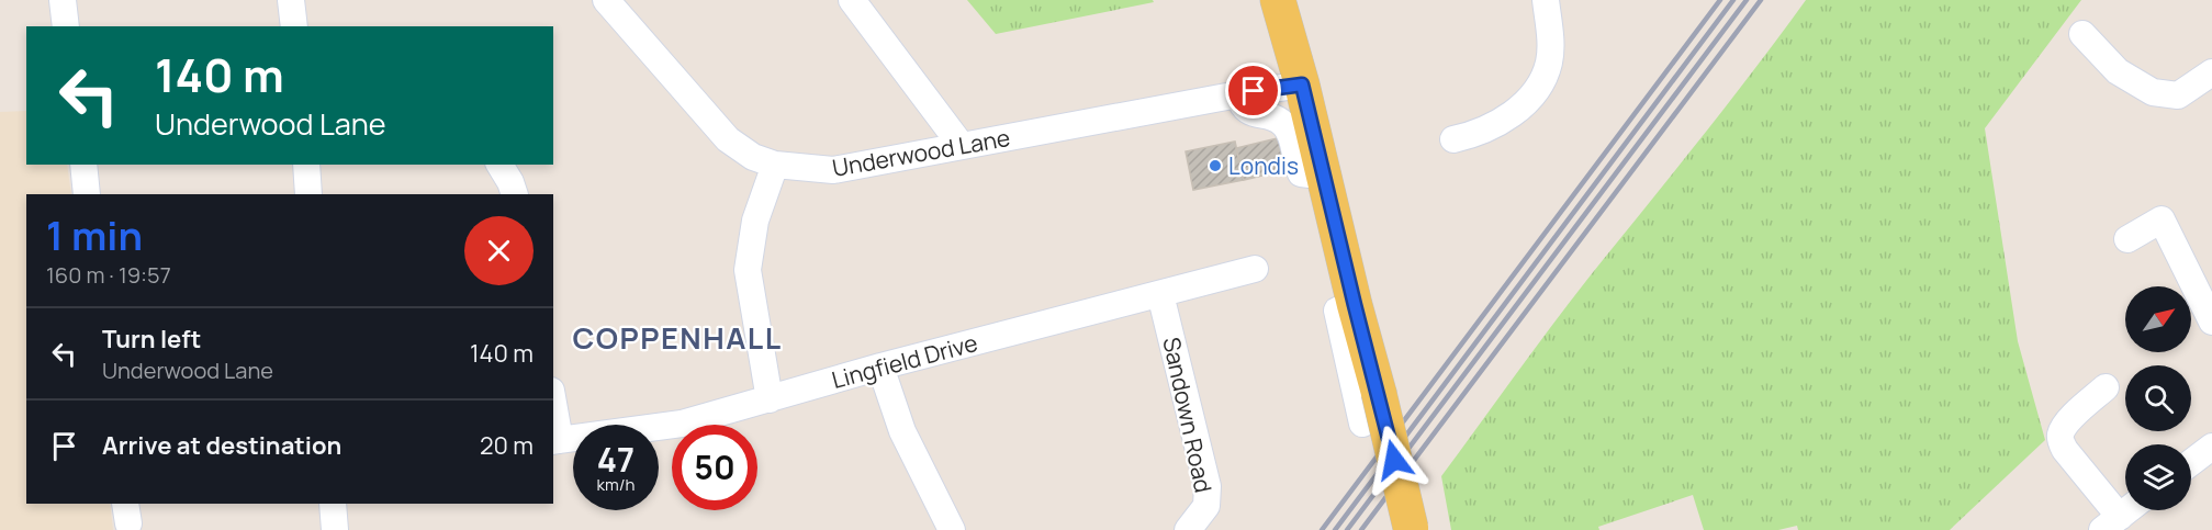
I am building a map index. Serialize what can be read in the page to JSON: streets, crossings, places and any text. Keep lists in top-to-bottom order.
{
  "streets": {
    "street": ["Underwood Lane", "Lingfield Drive", "Sandown Road"]
  },
  "crossings": [
    ["Lingfield Drive", "Sandown Road"]
  ],
  "districts": ["COPPENHALL"],
  "places": ["Londis"],
  "north": "top right",
  "page": {
    "turn": ["140 m", "Underwood Lane"],
    "heading": ["1 min", "160 m · 19:57"],
    "list": [
      {
        "name": "Turn left",
        "note": "Underwood Lane",
        "value": "140 m"
      },
      {
        "name": "Arrive at destination",
        "value": "20 m"
      }
    ],
    "speed": "47 km/h",
    "limit": "50"
  }
}
